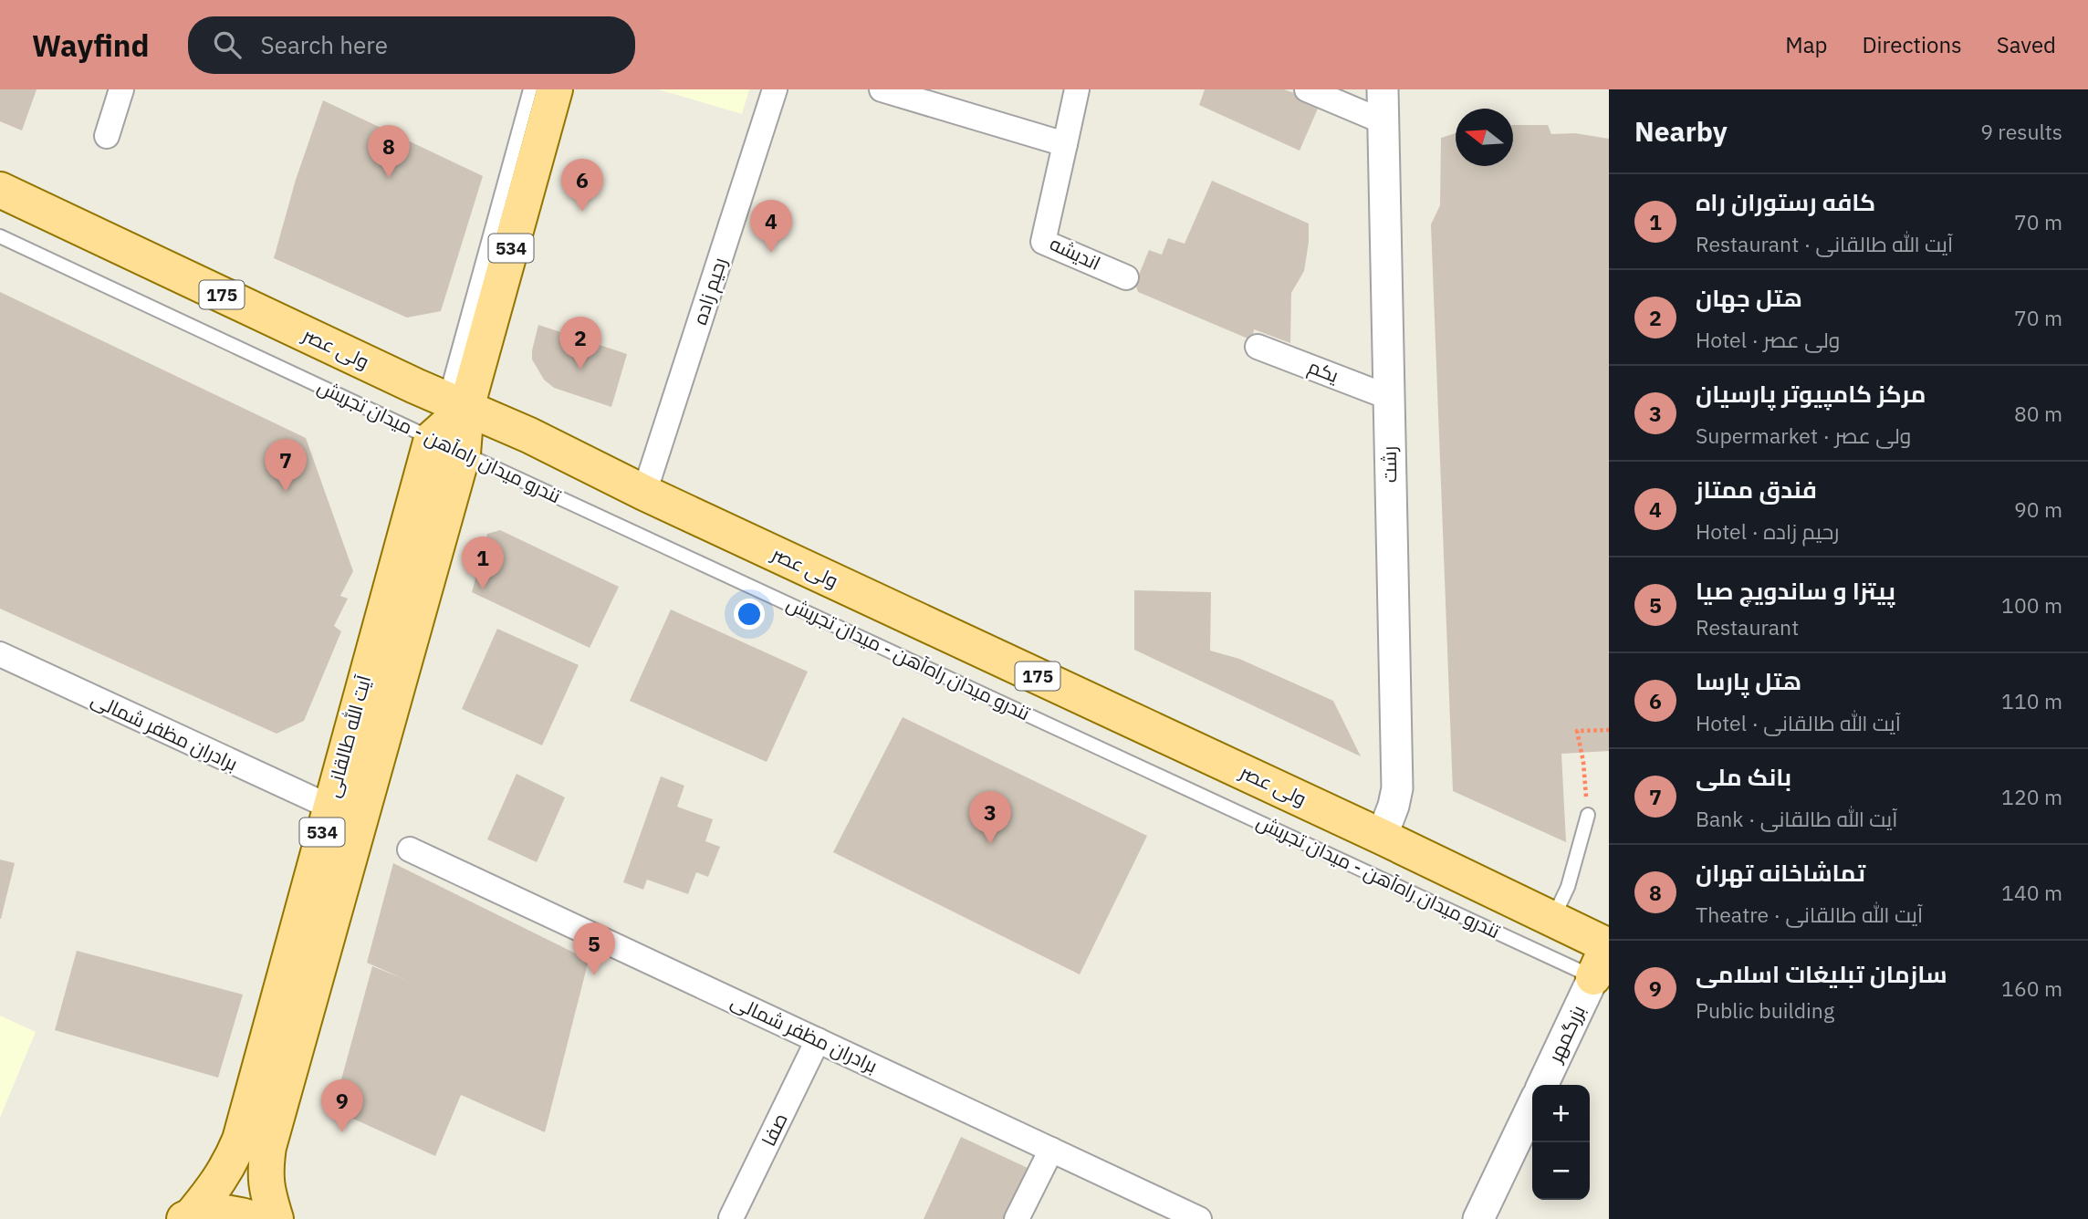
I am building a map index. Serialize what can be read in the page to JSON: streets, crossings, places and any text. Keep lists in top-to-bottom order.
{
  "streets": {
    "main road": [
      "534",
      "175",
      "ولی عصر",
      "آیت الله طالقانی"
    ],
    "street": [
      "اندیشه",
      "رحیم زاده",
      "یکم",
      "رشت",
      "برادران مظفر شمالی",
      "بزرگمهر",
      "صفا"
    ],
    "lane": ["تندرو میدان راه‌آهن - میدان تجریش"]
  },
  "crossings": [
    ["رحیم زاده", "ولی عصر"],
    ["ولی عصر", "تندرو میدان راه‌آهن - میدان تجریش"],
    ["ولی عصر", "رشت"],
    ["ولی عصر", "آیت الله طالقانی"],
    ["یکم", "رشت"],
    ["تندرو میدان راه‌آهن - میدان تجریش", "آیت الله طالقانی"],
    ["تندرو میدان راه‌آهن - میدان تجریش", "بزرگمهر"],
    ["برادران مظفر شمالی", "آیت الله طالقانی"],
    ["برادران مظفر شمالی", "صفا"]
  ],
  "north": "left",
  "page": {
    "header": "Wayfind",
    "search": "Search here",
    "nav": ["Map", "Directions", "Saved"],
    "heading": ["Nearby", "9 results"],
    "pins": [
      "8",
      "6",
      "4",
      "2",
      "7",
      "1",
      "3",
      "5",
      "9"
    ],
    "list": [
      {
        "mark": "1",
        "name": "کافه رستوران راه",
        "note": "Restaurant · آیت الله طالقانی",
        "value": "70 m"
      },
      {
        "mark": "2",
        "name": "هتل جهان",
        "note": "Hotel · ولی عصر",
        "value": "70 m"
      },
      {
        "mark": "3",
        "name": "مرکز کامپیوتر پارسیان",
        "note": "Supermarket · ولی عصر",
        "value": "80 m"
      },
      {
        "mark": "4",
        "name": "فندق ممتاز",
        "note": "Hotel · رحیم زاده",
        "value": "90 m"
      },
      {
        "mark": "5",
        "name": "پیتزا و ساندویچ صیا",
        "note": "Restaurant",
        "value": "100 m"
      },
      {
        "mark": "6",
        "name": "هتل پارسا",
        "note": "Hotel · آیت الله طالقانی",
        "value": "110 m"
      },
      {
        "mark": "7",
        "name": "بانک ملی",
        "note": "Bank · آیت الله طالقانی",
        "value": "120 m"
      },
      {
        "mark": "8",
        "name": "تماشاخانه تهران",
        "note": "Theatre · آیت الله طالقانی",
        "value": "140 m"
      },
      {
        "mark": "9",
        "name": "سازمان تبلیغات اسلامی",
        "note": "Public building",
        "value": "160 m"
      }
    ],
    "map_buttons": ["+", "−"]
  }
}
